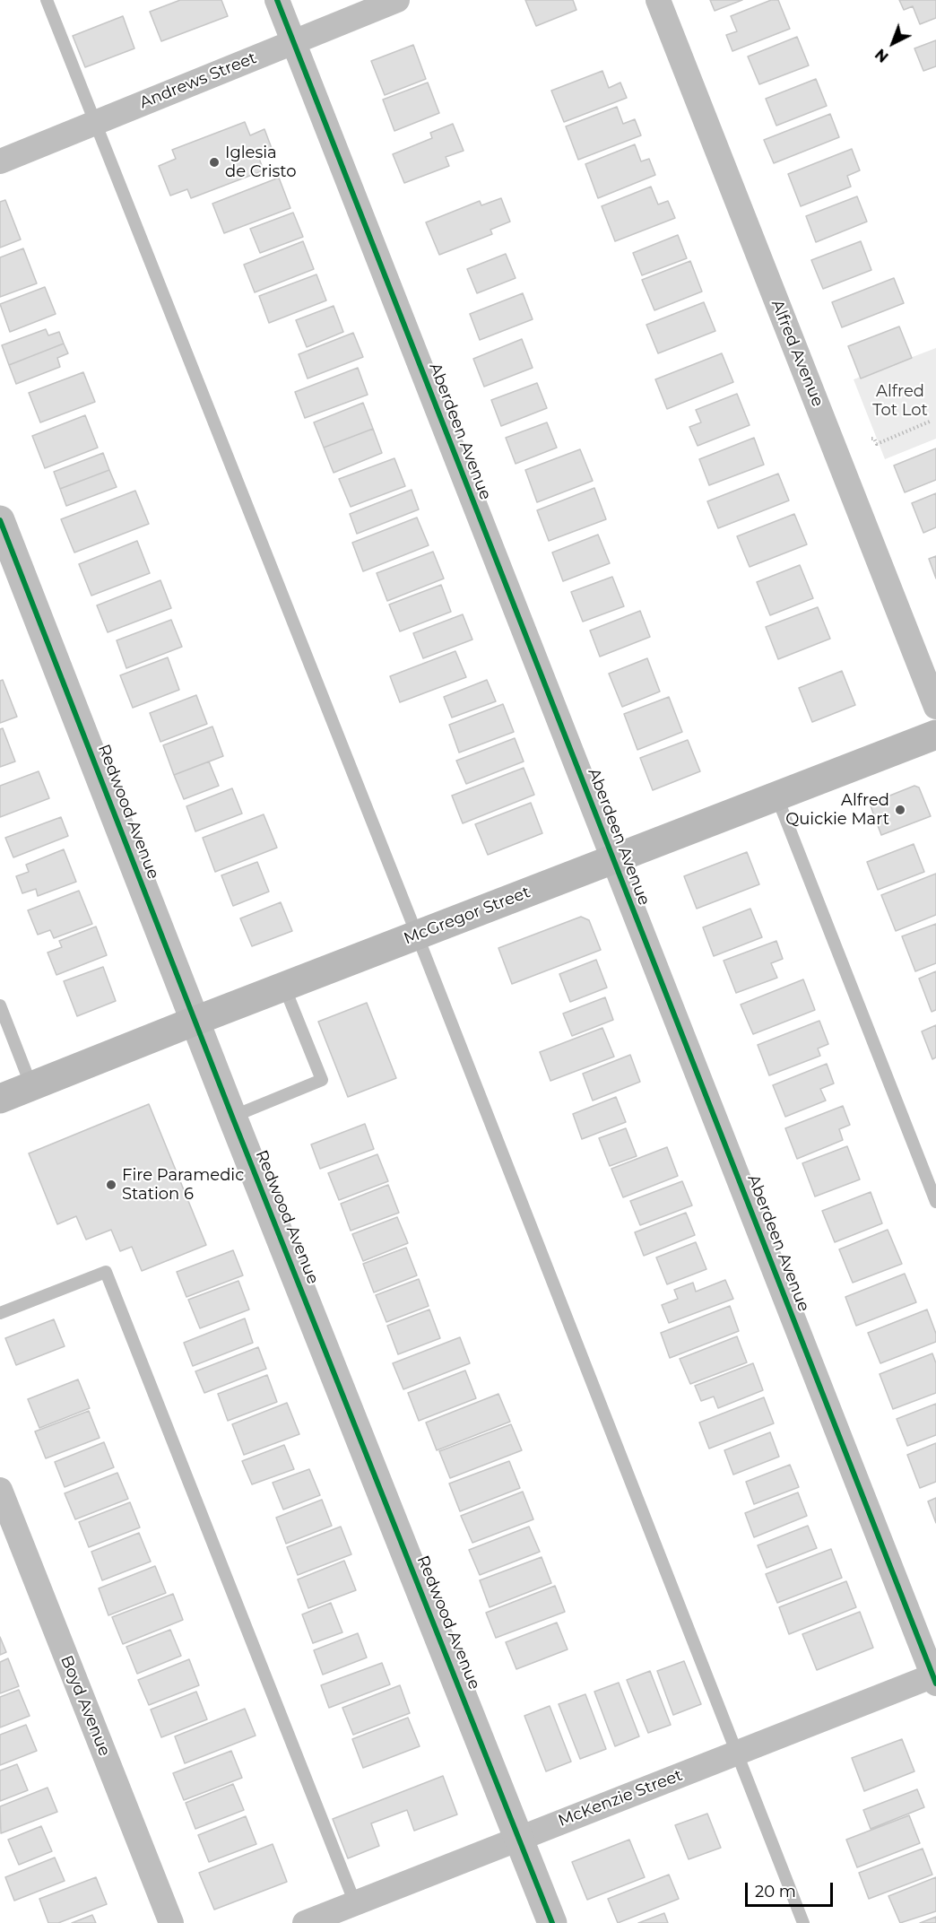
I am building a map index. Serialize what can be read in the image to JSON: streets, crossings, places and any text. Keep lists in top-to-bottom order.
{
  "streets": {
    "main road": ["McGregor Street"],
    "street": [
      "Andrews Street",
      "Alfred Avenue",
      "Aberdeen Avenue",
      "Redwood Avenue",
      "Boyd Avenue",
      "McKenzie Street"
    ]
  },
  "crossings": [
    ["Andrews Street", "Aberdeen Avenue"],
    ["Aberdeen Avenue", "McGregor Street"],
    ["Aberdeen Avenue", "McKenzie Street"],
    ["Redwood Avenue", "McGregor Street"],
    ["Redwood Avenue", "McKenzie Street"]
  ],
  "parks": ["Alfred Tot Lot"],
  "places": ["Iglesia de Cristo", "Alfred Quickie Mart", "Fire Paramedic Station 6"],
  "scale_bar": "20 m",
  "north": "bottom left"
}
